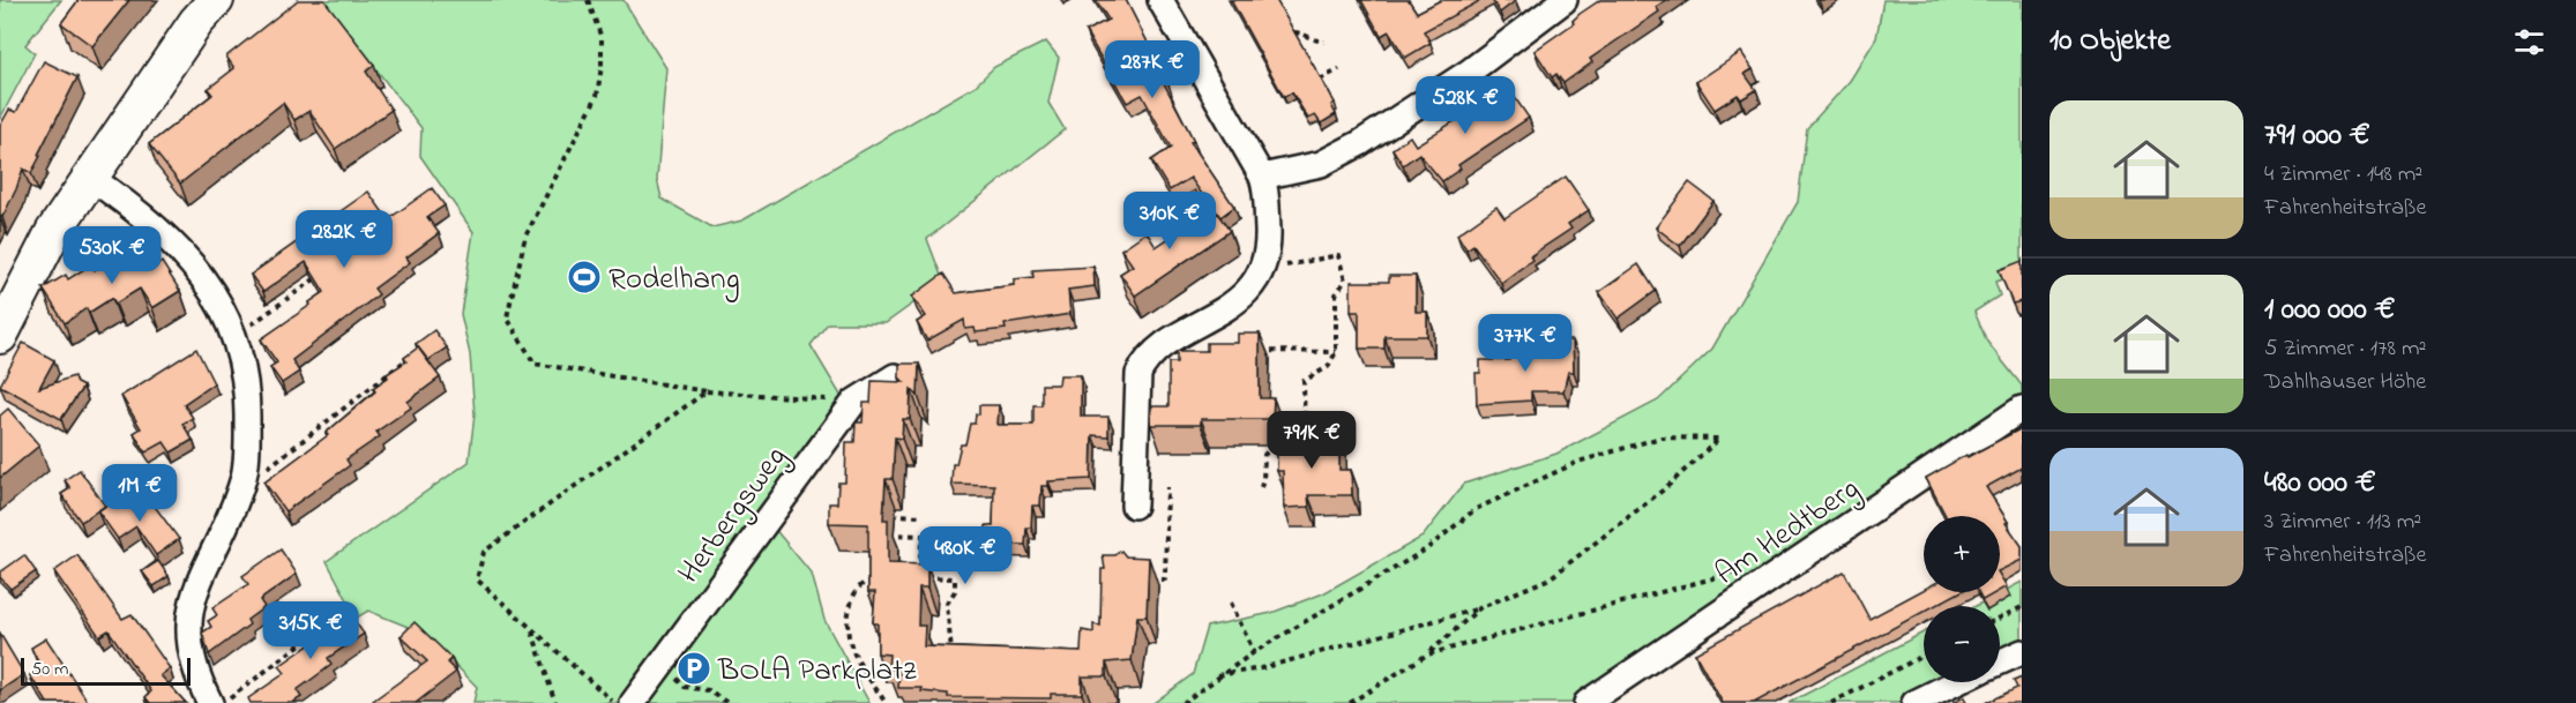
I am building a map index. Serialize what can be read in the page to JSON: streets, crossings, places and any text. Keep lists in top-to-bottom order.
{
  "streets": {
    "street": ["Herbergsweg", "Am Hedtberg"]
  },
  "places": {
    "sports": ["Rodelhang"],
    "parking": ["BOLA Parkplatz"]
  },
  "scale_bar": "50 m",
  "page": {
    "heading": "10 Objekte",
    "price": [
      "287K €",
      "528K €",
      "310K €",
      "282K €",
      "530K €",
      "377K €",
      "791K €",
      "1M €",
      "480K €",
      "315K €"
    ],
    "list": [
      {
        "name": "791 000 €",
        "note": "4 Zimmer · 148 m² · Fahrenheitstraße"
      },
      {
        "name": "1 000 000 €",
        "note": "5 Zimmer · 178 m² · Dahlhauser Höhe"
      },
      {
        "name": "480 000 €",
        "note": "3 Zimmer · 113 m² · Fahrenheitstraße"
      }
    ],
    "map_buttons": ["+", "−"],
    "scale": "50 m"
  }
}
